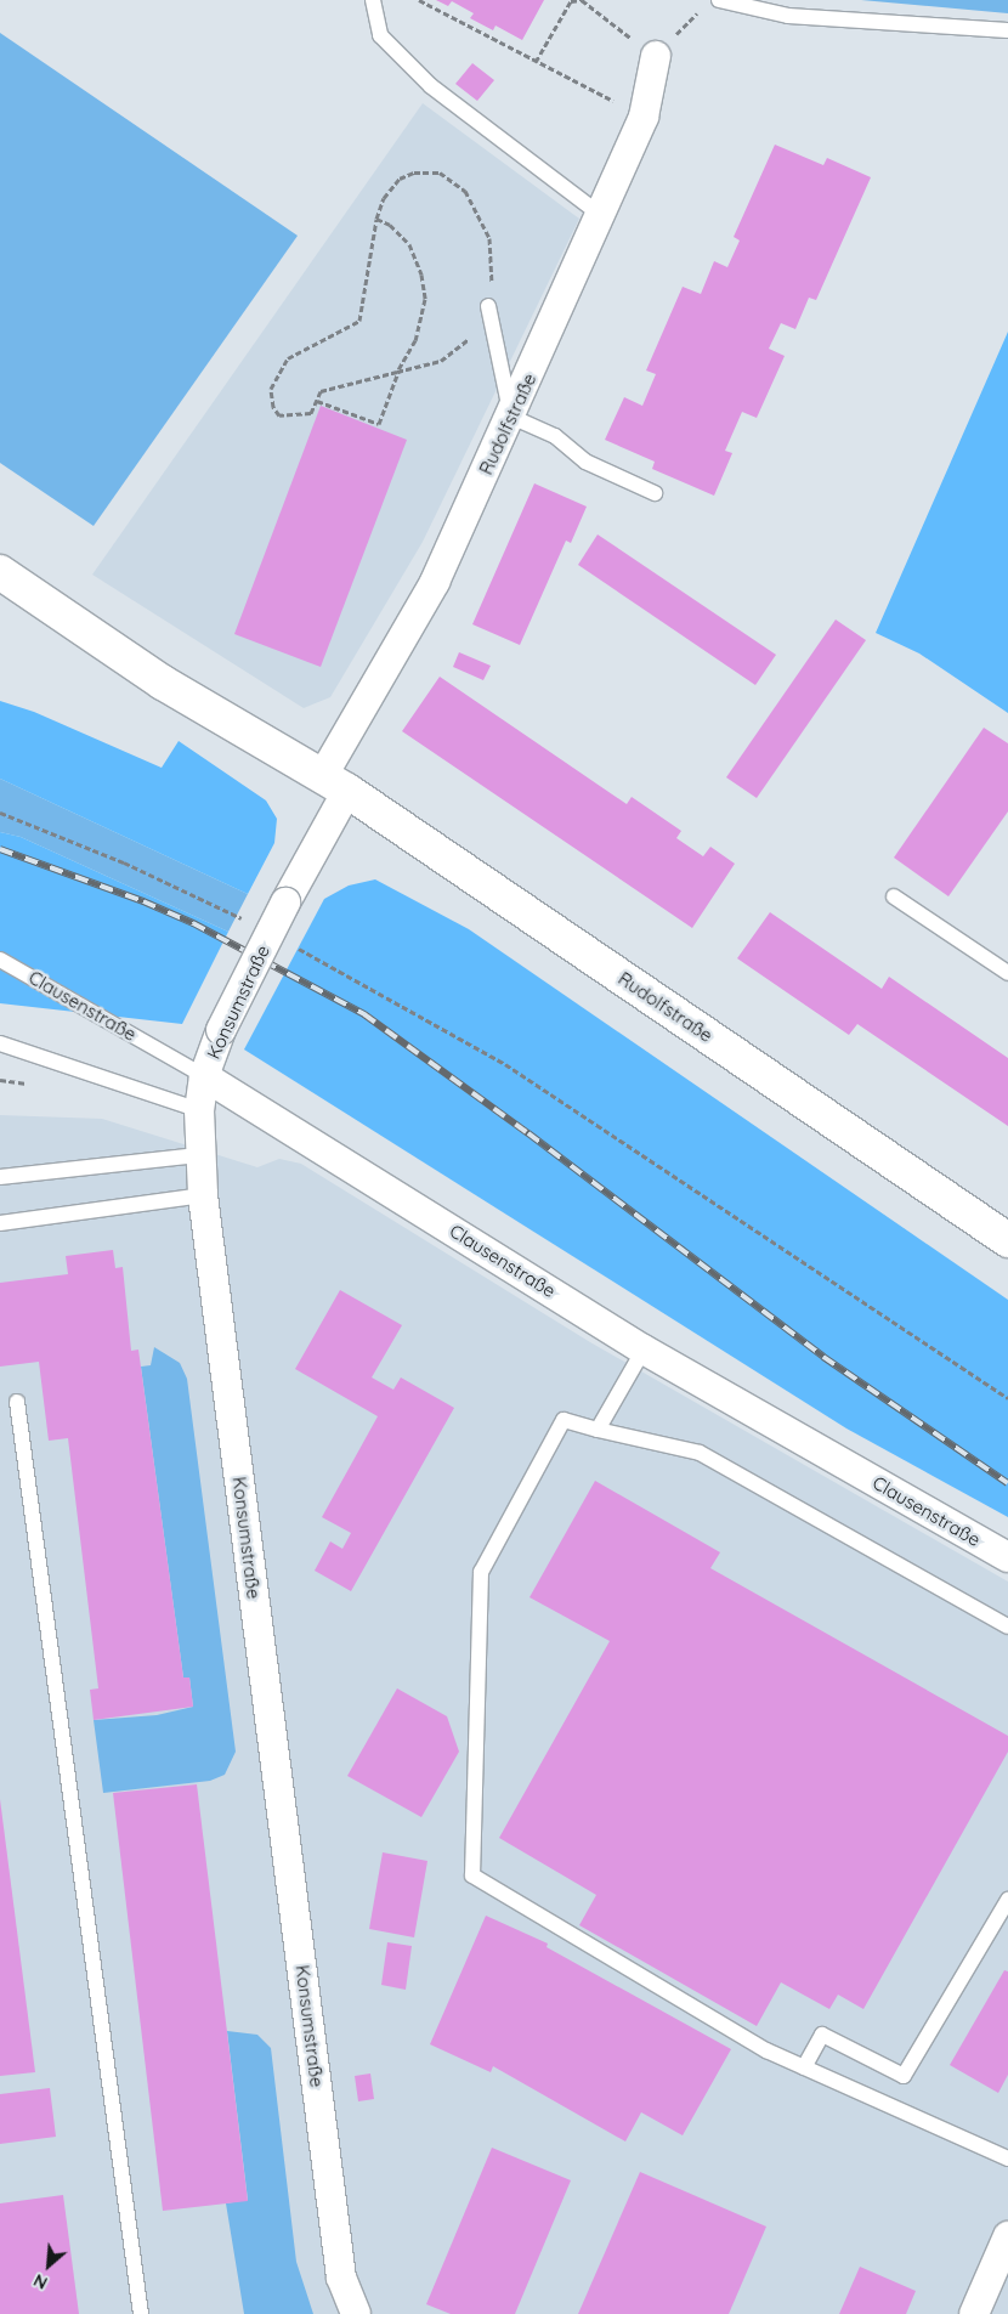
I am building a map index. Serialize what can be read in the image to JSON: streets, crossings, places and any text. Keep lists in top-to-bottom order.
{
  "streets": {
    "street": ["Rudolfstraße", "Konsumstraße", "Clausenstraße"]
  },
  "crossings": [
    ["Rudolfstraße", "Konsumstraße"],
    ["Konsumstraße", "Clausenstraße"]
  ],
  "north": "bottom left"
}
